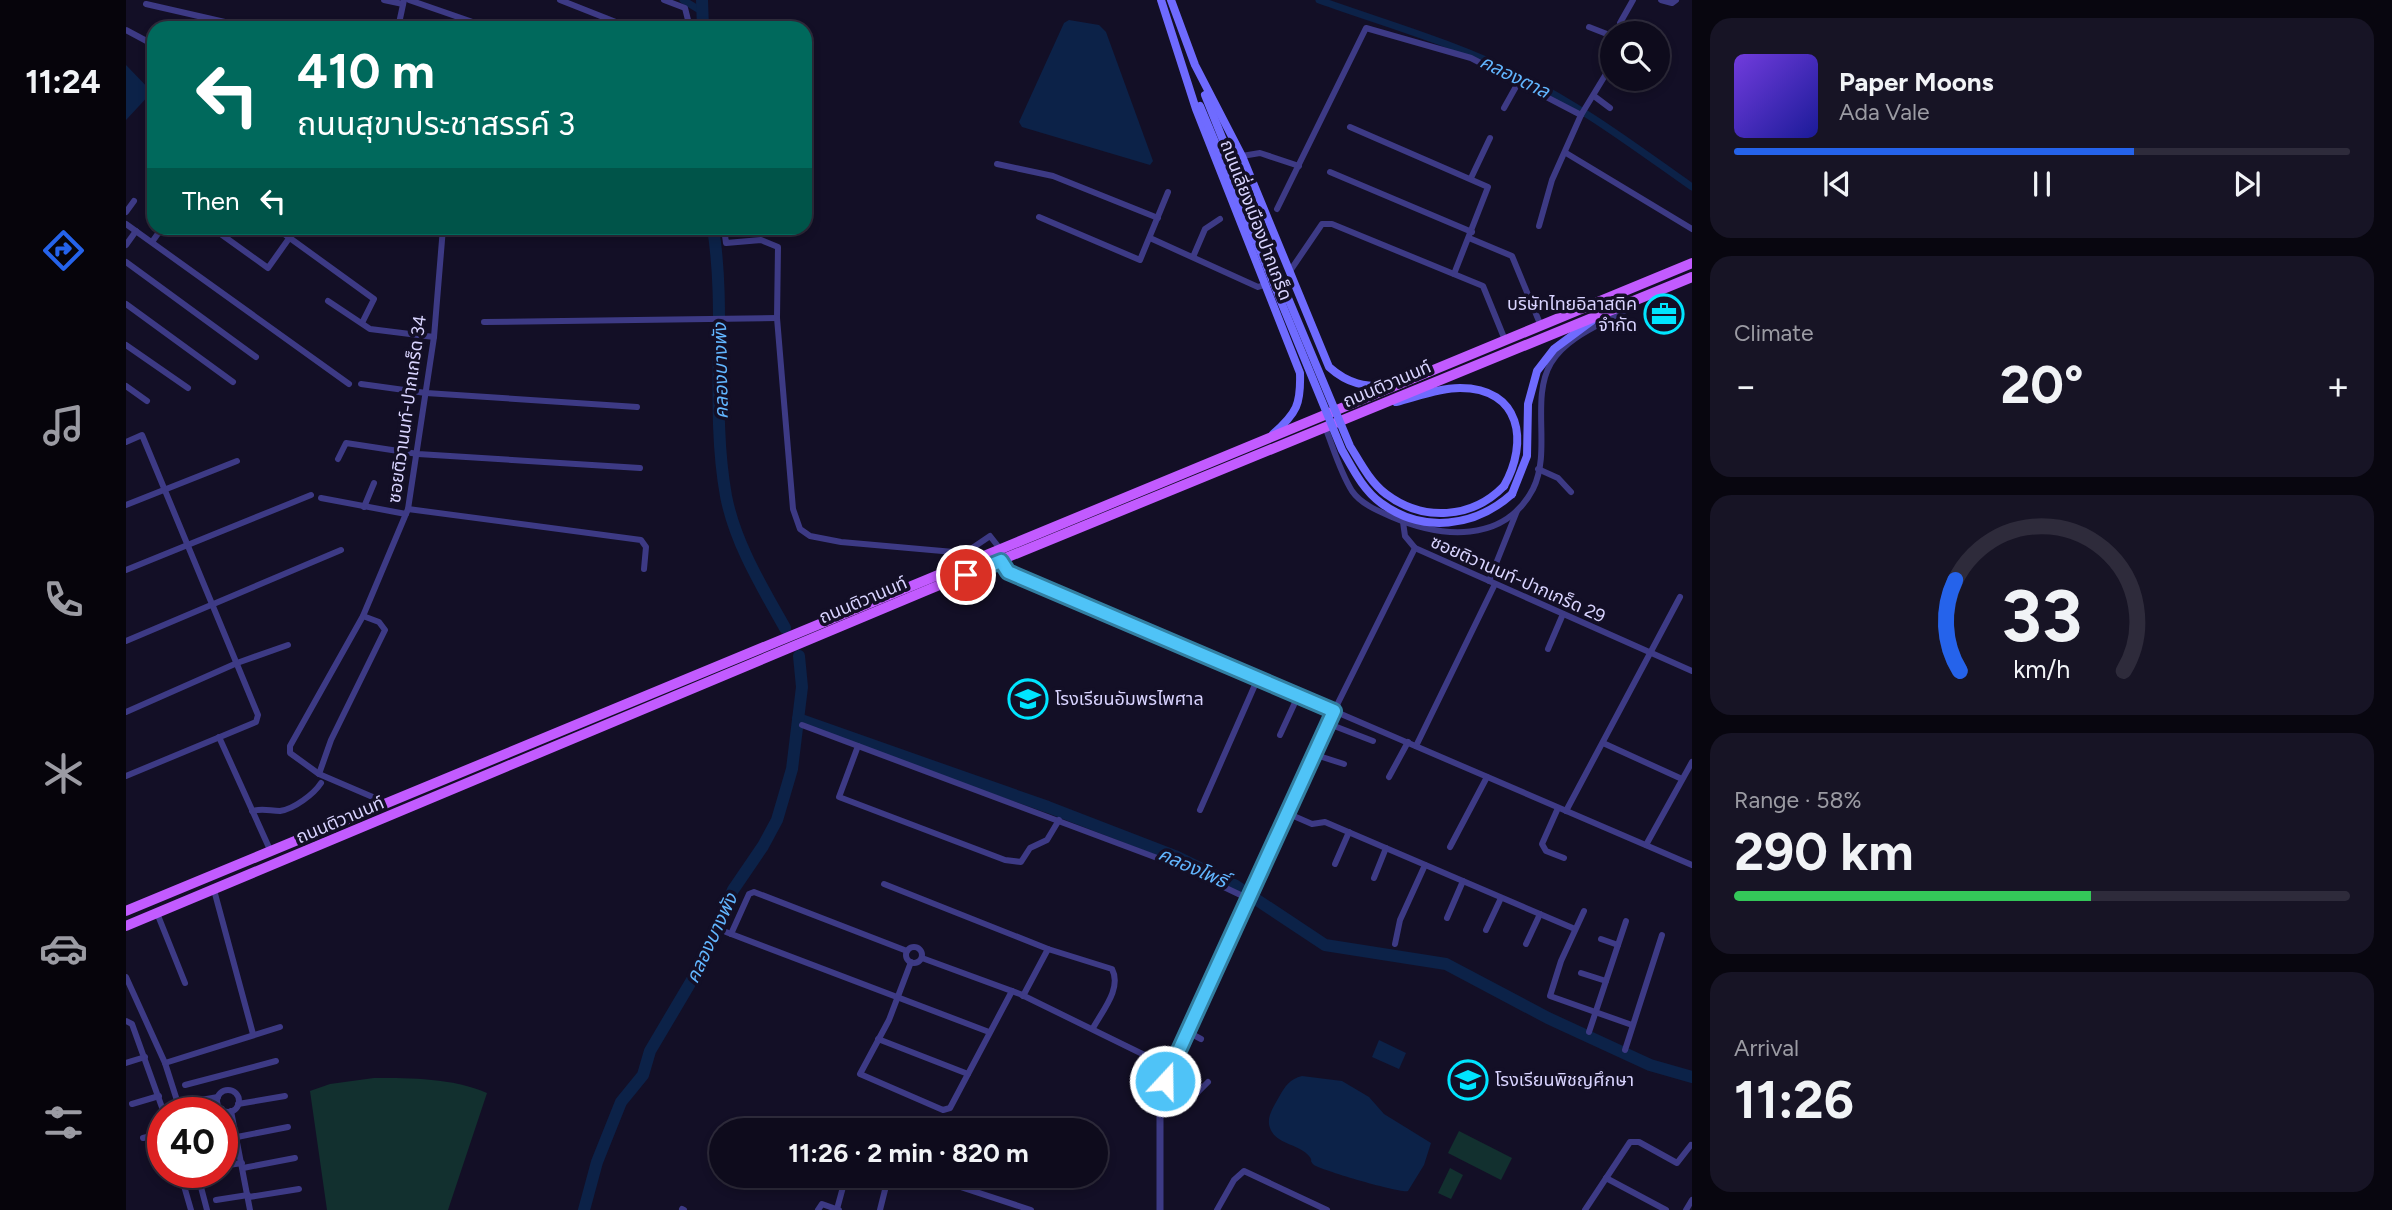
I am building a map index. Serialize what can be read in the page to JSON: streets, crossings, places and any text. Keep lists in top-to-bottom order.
{
  "streets": {
    "main road": ["ถนนเลี่ยงเมืองปากเกร็ด", "ถนนติวานนท์"],
    "street": ["ซอยติวานนท์-ปากเกร็ด 34", "ซอยติวานนท์-ปากเกร็ด 29"]
  },
  "crossings": [
    ["ถนนเลี่ยงเมืองปากเกร็ด", "ถนนติวานนท์"],
    ["ถนนติวานนท์", "ซอยติวานนท์-ปากเกร็ด 34"],
    ["ถนนติวานนท์", "ซอยติวานนท์-ปากเกร็ด 29"]
  ],
  "water": ["คลองตาล", "คลองบางพัง", "คลองโพธิ์"],
  "places": {
    "office": ["บริษัทไทยอิลาสติค จำกัด"],
    "school or university": ["โรงเรียนอัมพรไพศาล", "โรงเรียนพิชญศึกษา"]
  },
  "page": {
    "tabs": "11:24",
    "turn": ["410 m", "ถนนสุขาประชาสรรค์ 3"],
    "song": ["Paper Moons", "Ada Vale"],
    "then": "Then",
    "tile": [
      "Climate",
      ["Range · 58%", "290 km"],
      ["Arrival", "11:26"]
    ],
    "heat": ["−", "20°", "+"],
    "limit": "40",
    "trip": "11:26 · 2 min · 820 m",
    "gauge": ["33", "km/h"]
  }
}
